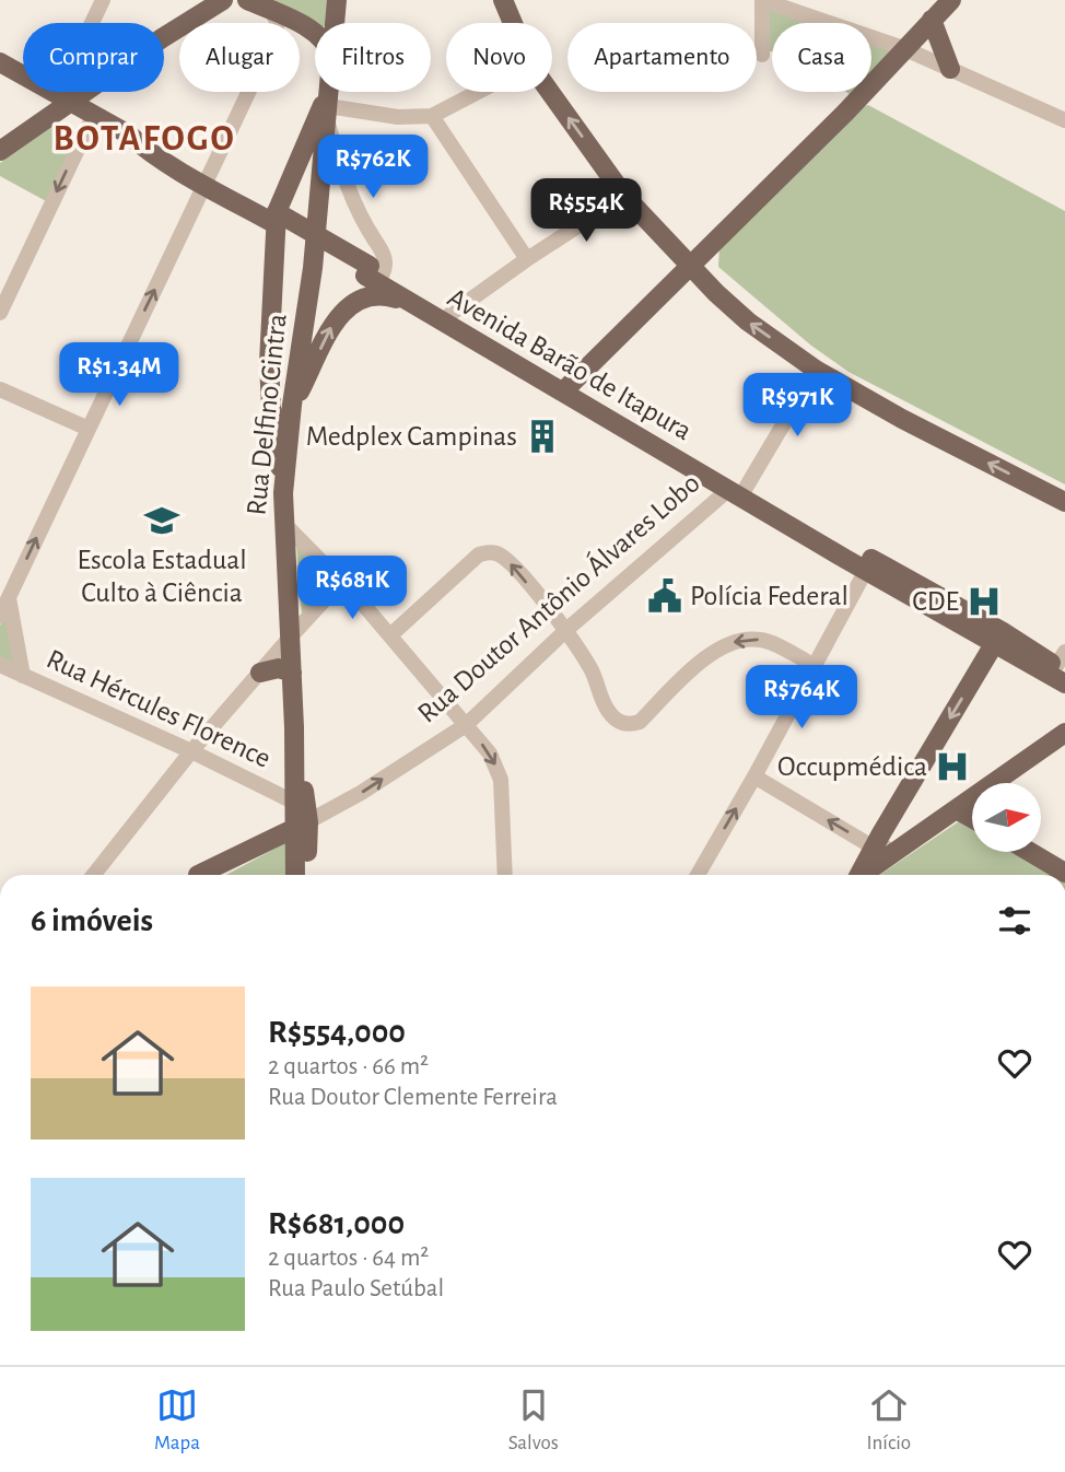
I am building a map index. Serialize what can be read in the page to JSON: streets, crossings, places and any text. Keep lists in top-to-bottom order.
{
  "streets": {
    "main road": ["Avenida Barão de Itapura", "Rua Delfino Cintra", "Rua Doutor Antônio Álvares Lobo"],
    "street": ["Rua Hércules Florence"]
  },
  "crossings": [
    ["Avenida Barão de Itapura", "Rua Doutor Antônio Álvares Lobo"],
    ["Rua Delfino Cintra", "Rua Doutor Antônio Álvares Lobo"],
    ["Rua Delfino Cintra", "Rua Hércules Florence"]
  ],
  "districts": ["BOTAFOGO"],
  "places": {
    "building": ["Medplex Campinas"],
    "school or university": ["Escola Estadual Culto à Ciência"],
    "public building": ["Polícia Federal"],
    "hospital": ["CDE", "Occupmédica"]
  },
  "north": "right",
  "page": {
    "chip": [
      "Comprar",
      "Alugar",
      "Filtros",
      "Novo",
      "Apartamento",
      "Casa"
    ],
    "price": [
      "R$762K",
      "R$554K",
      "R$1.34M",
      "R$971K",
      "R$681K",
      "R$764K"
    ],
    "heading": "6 imóveis",
    "list": [
      {
        "name": "R$554,000",
        "note": "2 quartos · 66 m² · Rua Doutor Clemente Ferreira"
      },
      {
        "name": "R$681,000",
        "note": "2 quartos · 64 m² · Rua Paulo Setúbal"
      }
    ],
    "tabs": ["Mapa", "Salvos", "Início"]
  }
}
